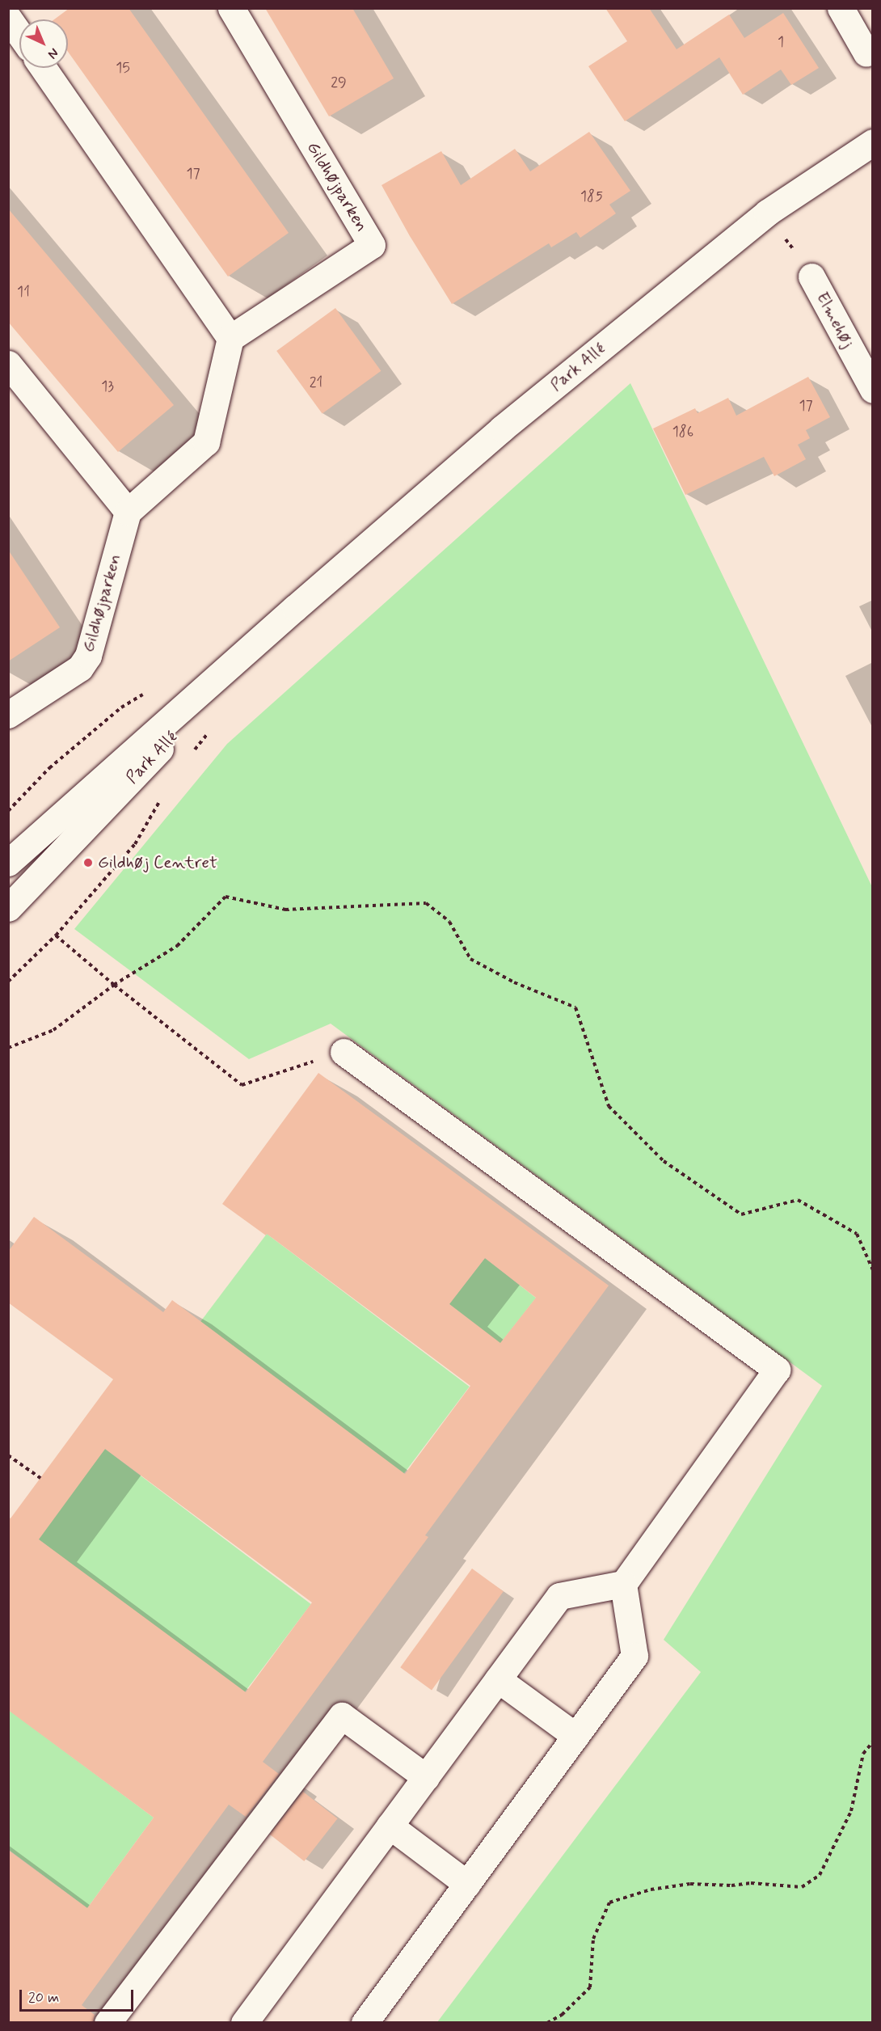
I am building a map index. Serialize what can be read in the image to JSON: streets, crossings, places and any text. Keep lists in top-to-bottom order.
{
  "streets": {
    "street": ["Gildhøjparken", "Elmehøj", "Park Allé"]
  },
  "places": ["Gildhøj Centret"],
  "house_numbers": [
    "1",
    "15",
    "29",
    "17",
    "185",
    "11",
    "21",
    "13",
    "17",
    "186"
  ],
  "scale_bar": "20 m",
  "north": "bottom right"
}
